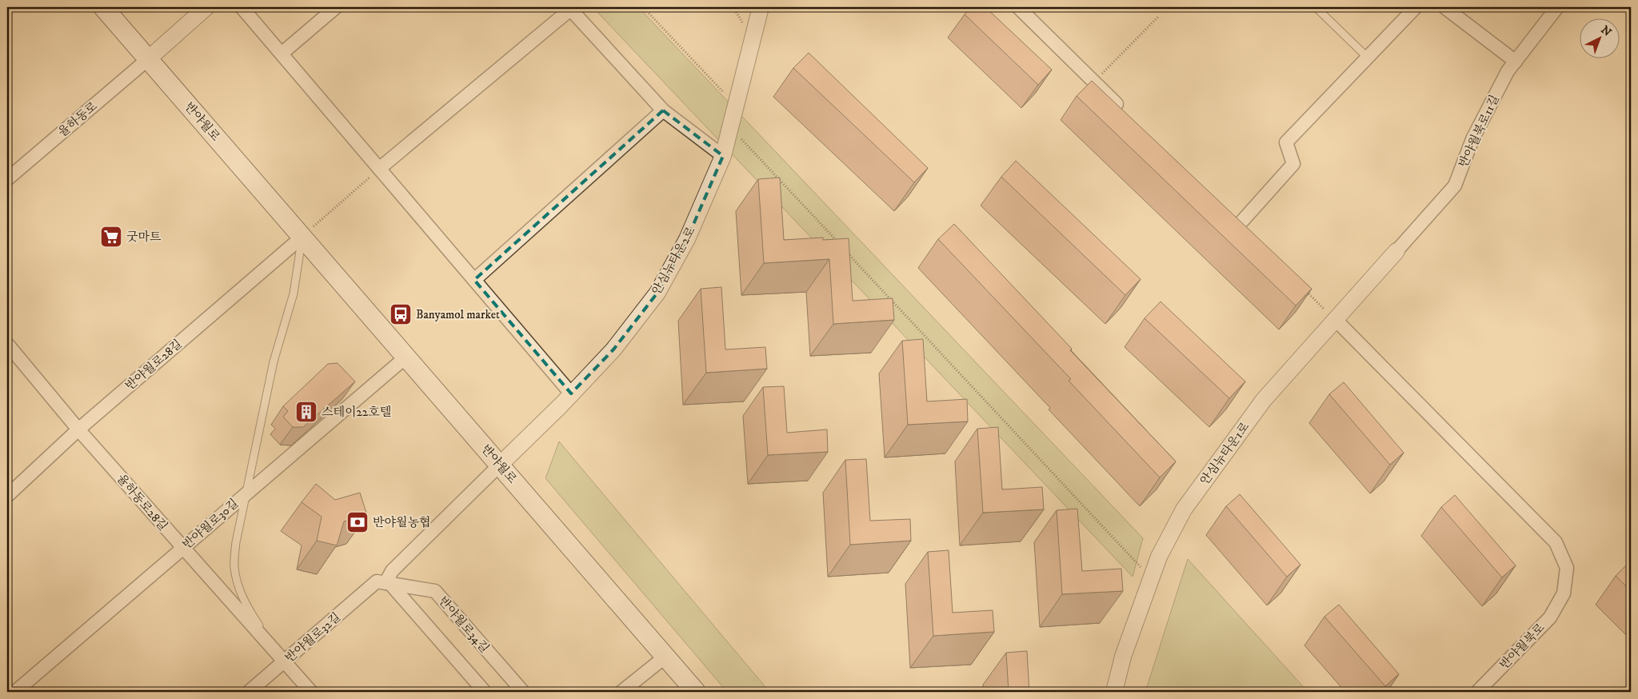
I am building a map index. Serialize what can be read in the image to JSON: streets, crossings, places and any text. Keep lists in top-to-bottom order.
{
  "streets": {
    "main road": ["반야월로"],
    "street": [
      "율하동로",
      "반야월북로11길",
      "안심뉴타운2로",
      "반야월로28길",
      "안심뉴타운1로",
      "율하동로28길",
      "반야월로30길",
      "반야월로34길",
      "반야월로32길",
      "반야월북로"
    ]
  },
  "crossings": [
    ["율하동로", "반야월로"],
    ["반야월로", "안심뉴타운2로"],
    ["반야월로", "반야월로28길"],
    ["반야월로", "반야월로30길"],
    ["반야월로", "반야월로32길"],
    ["반야월북로11길", "안심뉴타운1로"],
    ["안심뉴타운2로", "반야월로32길"],
    ["반야월로28길", "율하동로28길"],
    ["안심뉴타운1로", "반야월북로"],
    ["율하동로28길", "반야월로30길"],
    ["율하동로28길", "반야월로32길"],
    ["반야월로34길", "반야월로32길"]
  ],
  "places": {
    "supermarket": ["굿마트"],
    "bus stop": ["Banyamol market"],
    "building": ["스테이22호텔"],
    "bank": ["반야월농협"]
  },
  "north": "top right"
}
